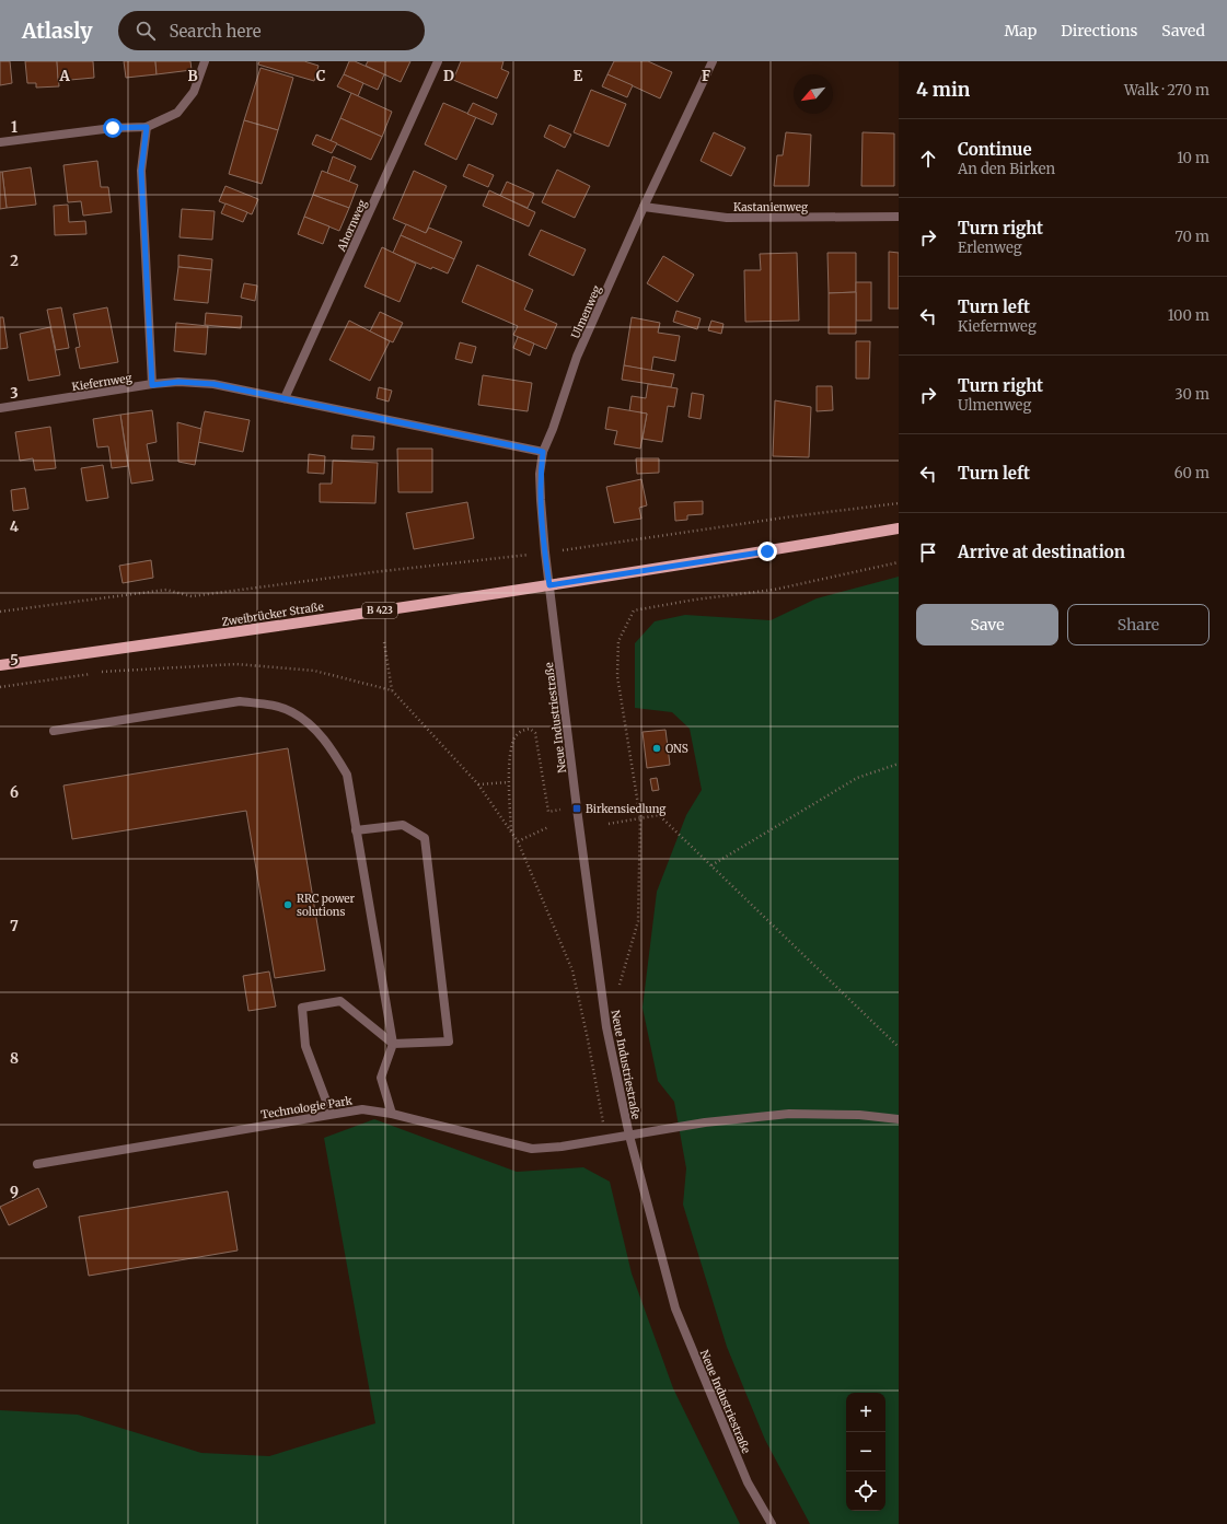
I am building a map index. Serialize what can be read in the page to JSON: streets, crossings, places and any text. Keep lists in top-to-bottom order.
{
  "streets": {
    "main road": ["B 423", "Zweibrücker Straße"],
    "street": [
      "Kastanienweg",
      "Ahornweg",
      "Ulmenweg",
      "Kiefernweg",
      "Neue Industriestraße",
      "Technologie Park"
    ]
  },
  "crossings": [
    ["Kastanienweg", "Ulmenweg"],
    ["Ahornweg", "Kiefernweg"],
    ["Ulmenweg", "Kiefernweg"],
    ["Ulmenweg", "B 423"],
    ["Ulmenweg", "Zweibrücker Straße"],
    ["Ulmenweg", "Neue Industriestraße"],
    ["B 423", "Zweibrücker Straße"],
    ["B 423", "Neue Industriestraße"],
    ["Zweibrücker Straße", "Neue Industriestraße"],
    ["Neue Industriestraße", "Technologie Park"]
  ],
  "places": {
    "other": ["ONS", "RRC power solutions"],
    "transit": ["Birkensiedlung"]
  },
  "north": "bottom left",
  "page": {
    "header": "Atlasly",
    "search": "Search here",
    "nav": ["Map", "Directions", "Saved"],
    "heading": ["4 min", "Walk · 270 m"],
    "list": [
      ["Continue", "An den Birken", "10 m"],
      ["Turn right", "Erlenweg", "70 m"],
      ["Turn left", "Kiefernweg", "100 m"],
      ["Turn right", "Ulmenweg", "30 m"],
      ["Turn left", "60 m"],
      "Arrive at destination"
    ],
    "buttons": ["Save", "Share"],
    "map_buttons": ["+", "−"]
  },
  "grid": {
    "columns": [
      "A",
      "B",
      "C",
      "D",
      "E",
      "F"
    ],
    "rows": [
      "1",
      "2",
      "3",
      "4",
      "5",
      "6",
      "7",
      "8",
      "9"
    ]
  }
}
